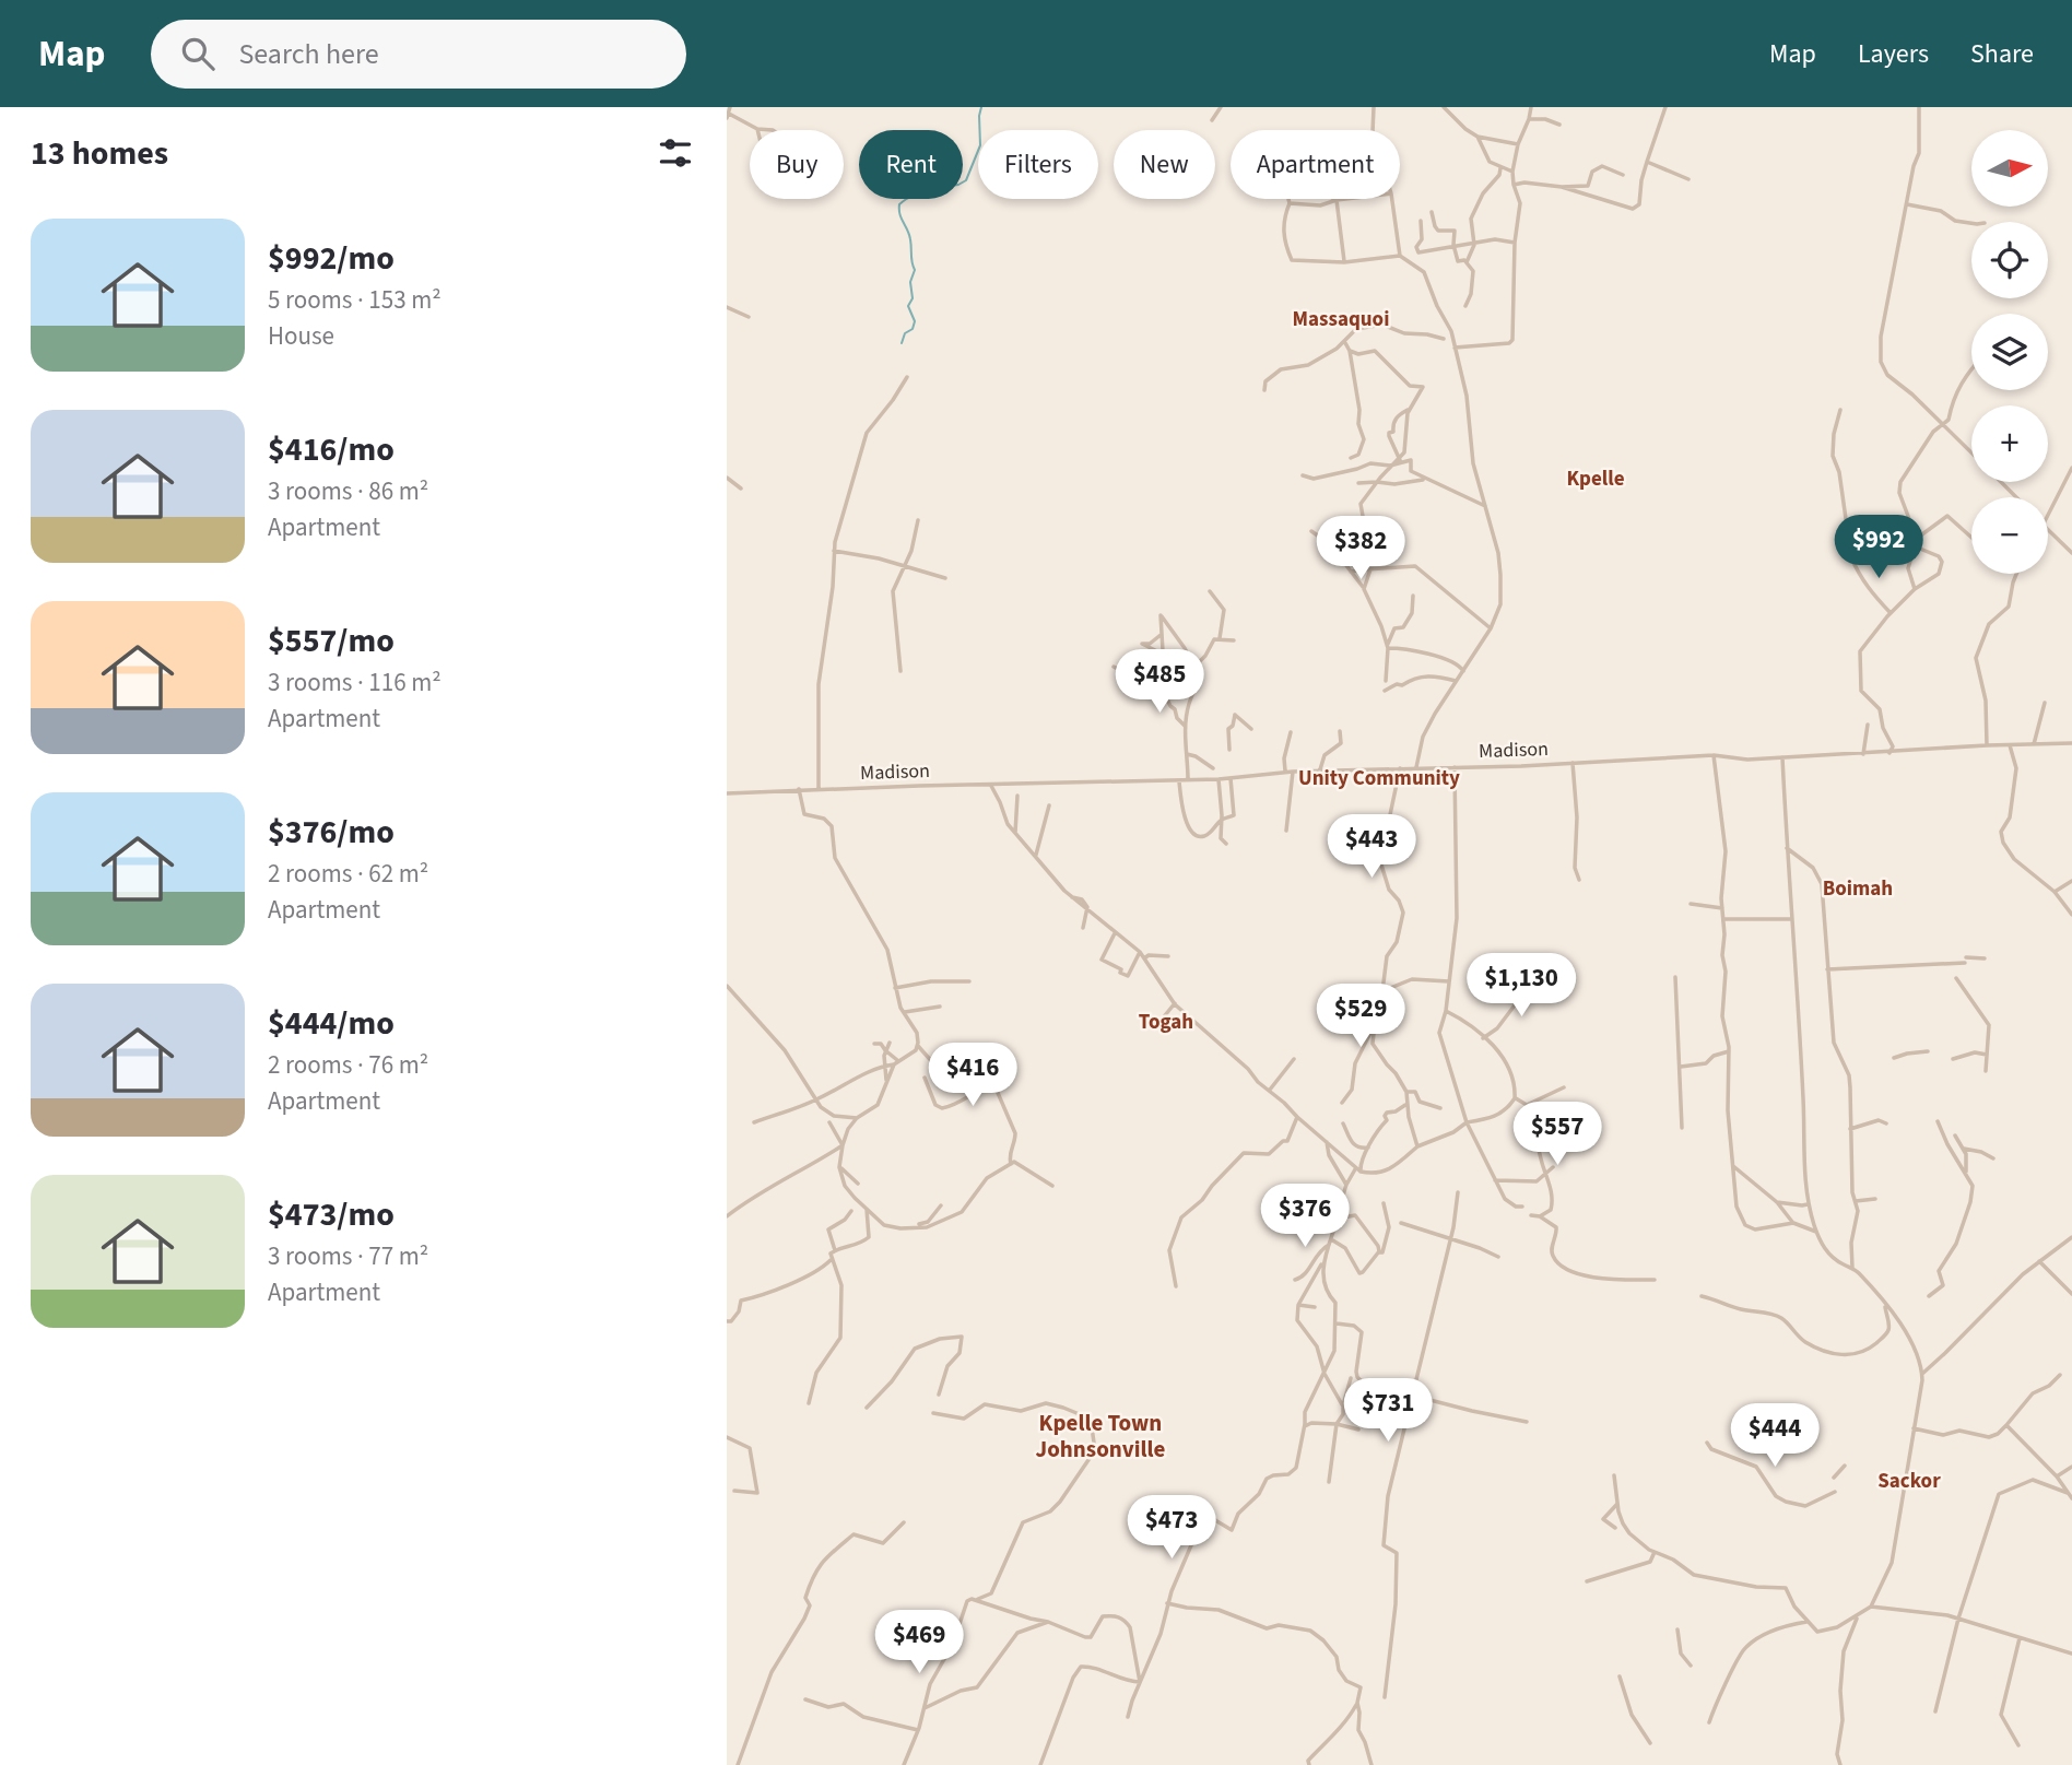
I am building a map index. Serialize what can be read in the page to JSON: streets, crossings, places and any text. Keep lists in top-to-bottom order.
{
  "streets": {
    "street": ["Madison"]
  },
  "districts": [
    "Massaquoi",
    "Kpelle",
    "Unity Community",
    "Boimah",
    "Togah",
    "Kpelle Town Johnsonville",
    "Sackor"
  ],
  "north": "right",
  "page": {
    "header": "Map",
    "search": "Search here",
    "nav": ["Map", "Layers", "Share"],
    "heading": "13 homes",
    "map_buttons": ["+", "−"],
    "chip": [
      "Buy",
      "Rent",
      "Filters",
      "New",
      "Apartment"
    ],
    "list": [
      {
        "name": "$992/mo",
        "note": "5 rooms · 153 m² · House"
      },
      {
        "name": "$416/mo",
        "note": "3 rooms · 86 m² · Apartment"
      },
      {
        "name": "$557/mo",
        "note": "3 rooms · 116 m² · Apartment"
      },
      {
        "name": "$376/mo",
        "note": "2 rooms · 62 m² · Apartment"
      },
      {
        "name": "$444/mo",
        "note": "2 rooms · 76 m² · Apartment"
      },
      {
        "name": "$473/mo",
        "note": "3 rooms · 77 m² · Apartment"
      }
    ],
    "price": [
      "$992",
      "$382",
      "$485",
      "$443",
      "$1,130",
      "$529",
      "$416",
      "$557",
      "$376",
      "$731",
      "$444",
      "$473",
      "$469"
    ]
  }
}
